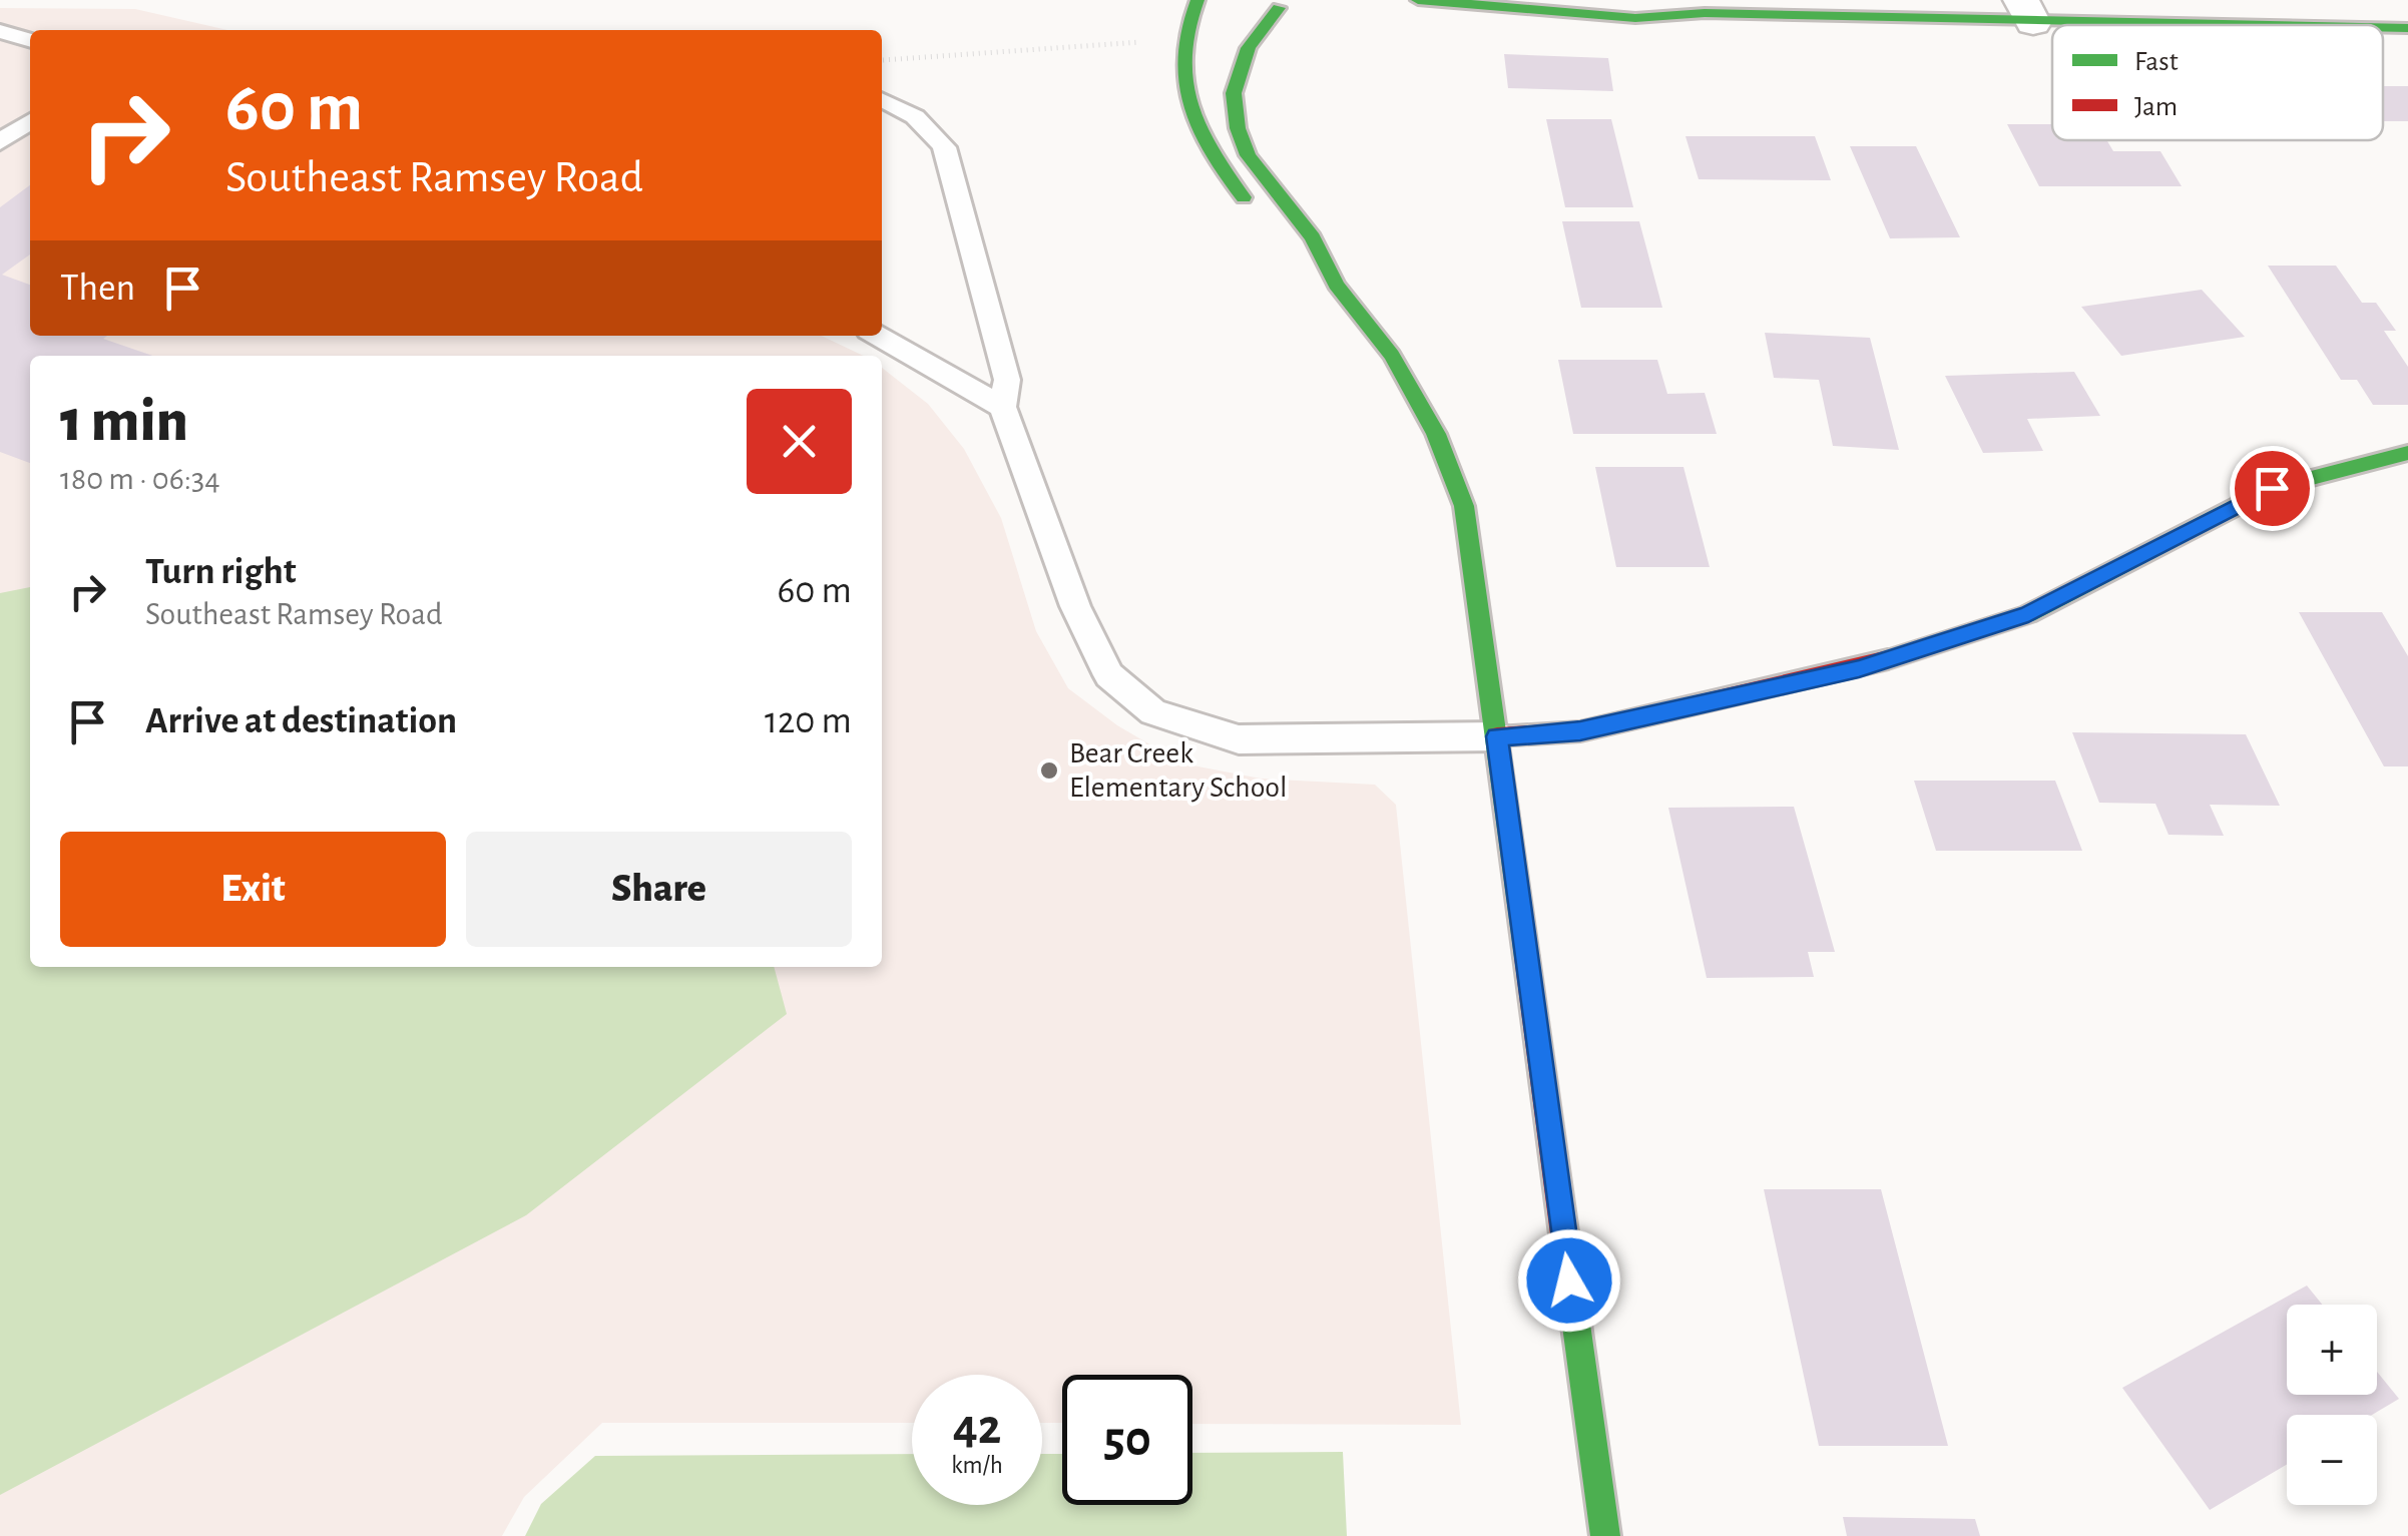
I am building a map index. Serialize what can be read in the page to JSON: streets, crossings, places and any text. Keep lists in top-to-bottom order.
{
  "places": ["Bear Creek Elementary School"],
  "legend": ["Fast", "Jam"],
  "page": {
    "turn": ["60 m", "Southeast Ramsey Road"],
    "then": "Then",
    "heading": ["1 min", "180 m · 06:34"],
    "list": [
      {
        "name": "Turn right",
        "note": "Southeast Ramsey Road",
        "value": "60 m"
      },
      {
        "name": "Arrive at destination",
        "value": "120 m"
      }
    ],
    "buttons": ["Exit", "Share"],
    "map_buttons": ["+", "−"],
    "speed": "42 km/h",
    "limit": "50"
  }
}
